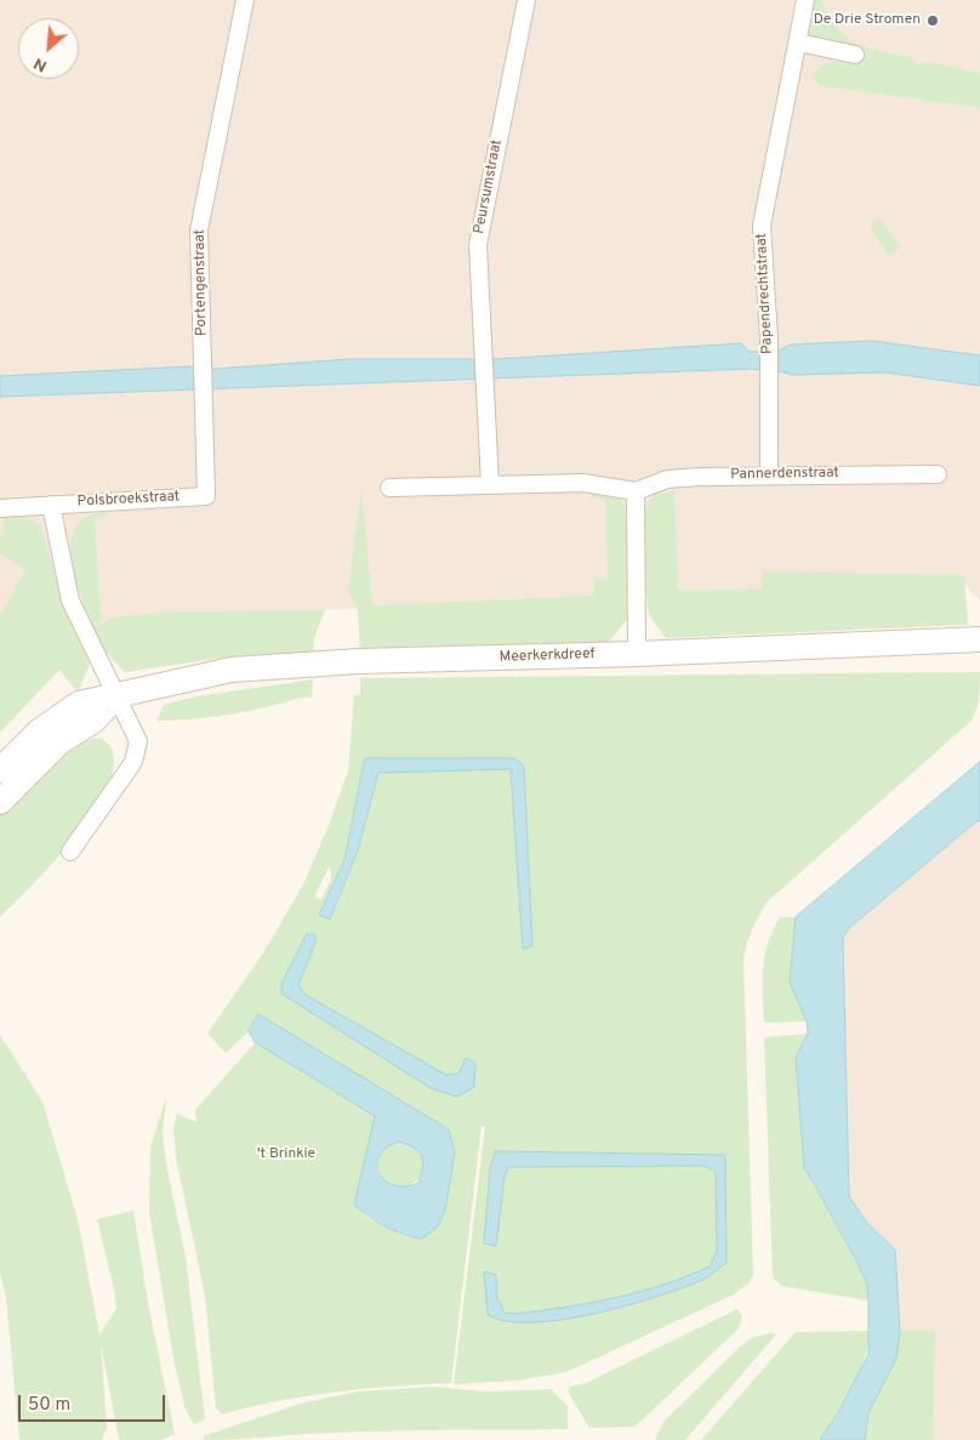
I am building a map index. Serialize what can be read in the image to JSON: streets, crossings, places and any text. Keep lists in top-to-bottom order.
{
  "streets": {
    "main road": ["Meerkerkdreef"],
    "street": [
      "Peursumstraat",
      "Portengenstraat",
      "Papendrechtstraat",
      "Pannerdenstraat",
      "Polsbroekstraat"
    ]
  },
  "crossings": [
    ["Portengenstraat", "Polsbroekstraat"],
    ["Papendrechtstraat", "Pannerdenstraat"]
  ],
  "parks": ["'t Brinkie"],
  "places": ["De Drie Stromen"],
  "scale_bar": "50 m",
  "north": "bottom left"
}
